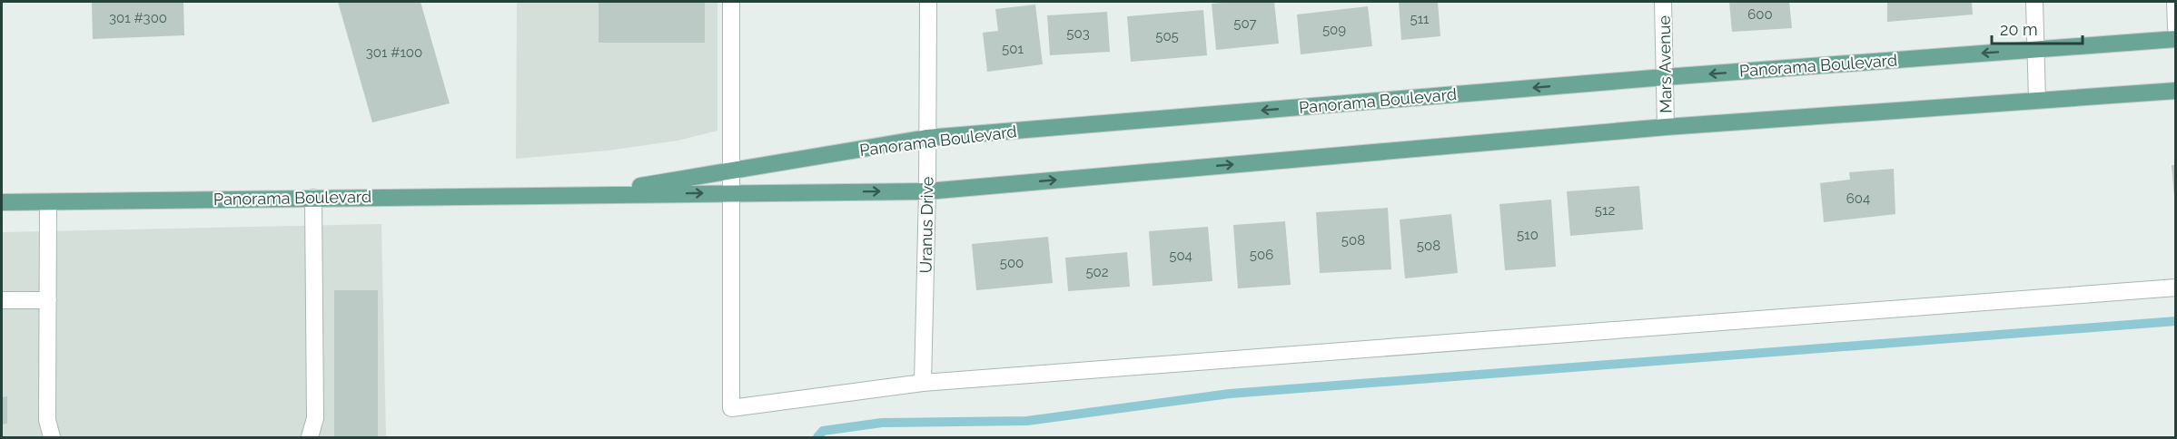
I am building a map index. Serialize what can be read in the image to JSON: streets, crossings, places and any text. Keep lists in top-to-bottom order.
{
  "streets": {
    "main road": ["Panorama Boulevard"],
    "street": ["Mars Avenue", "Uranus Drive"]
  },
  "crossings": [
    ["Mars Avenue", "Panorama Boulevard"],
    ["Panorama Boulevard", "Uranus Drive"]
  ],
  "house_numbers": [
    "600",
    "301 #300",
    "511",
    "507",
    "509",
    "503",
    "505",
    "501",
    "301 #100",
    "604",
    "512",
    "510",
    "508",
    "508",
    "506",
    "504",
    "500",
    "502"
  ],
  "scale_bar": "20 m"
}
